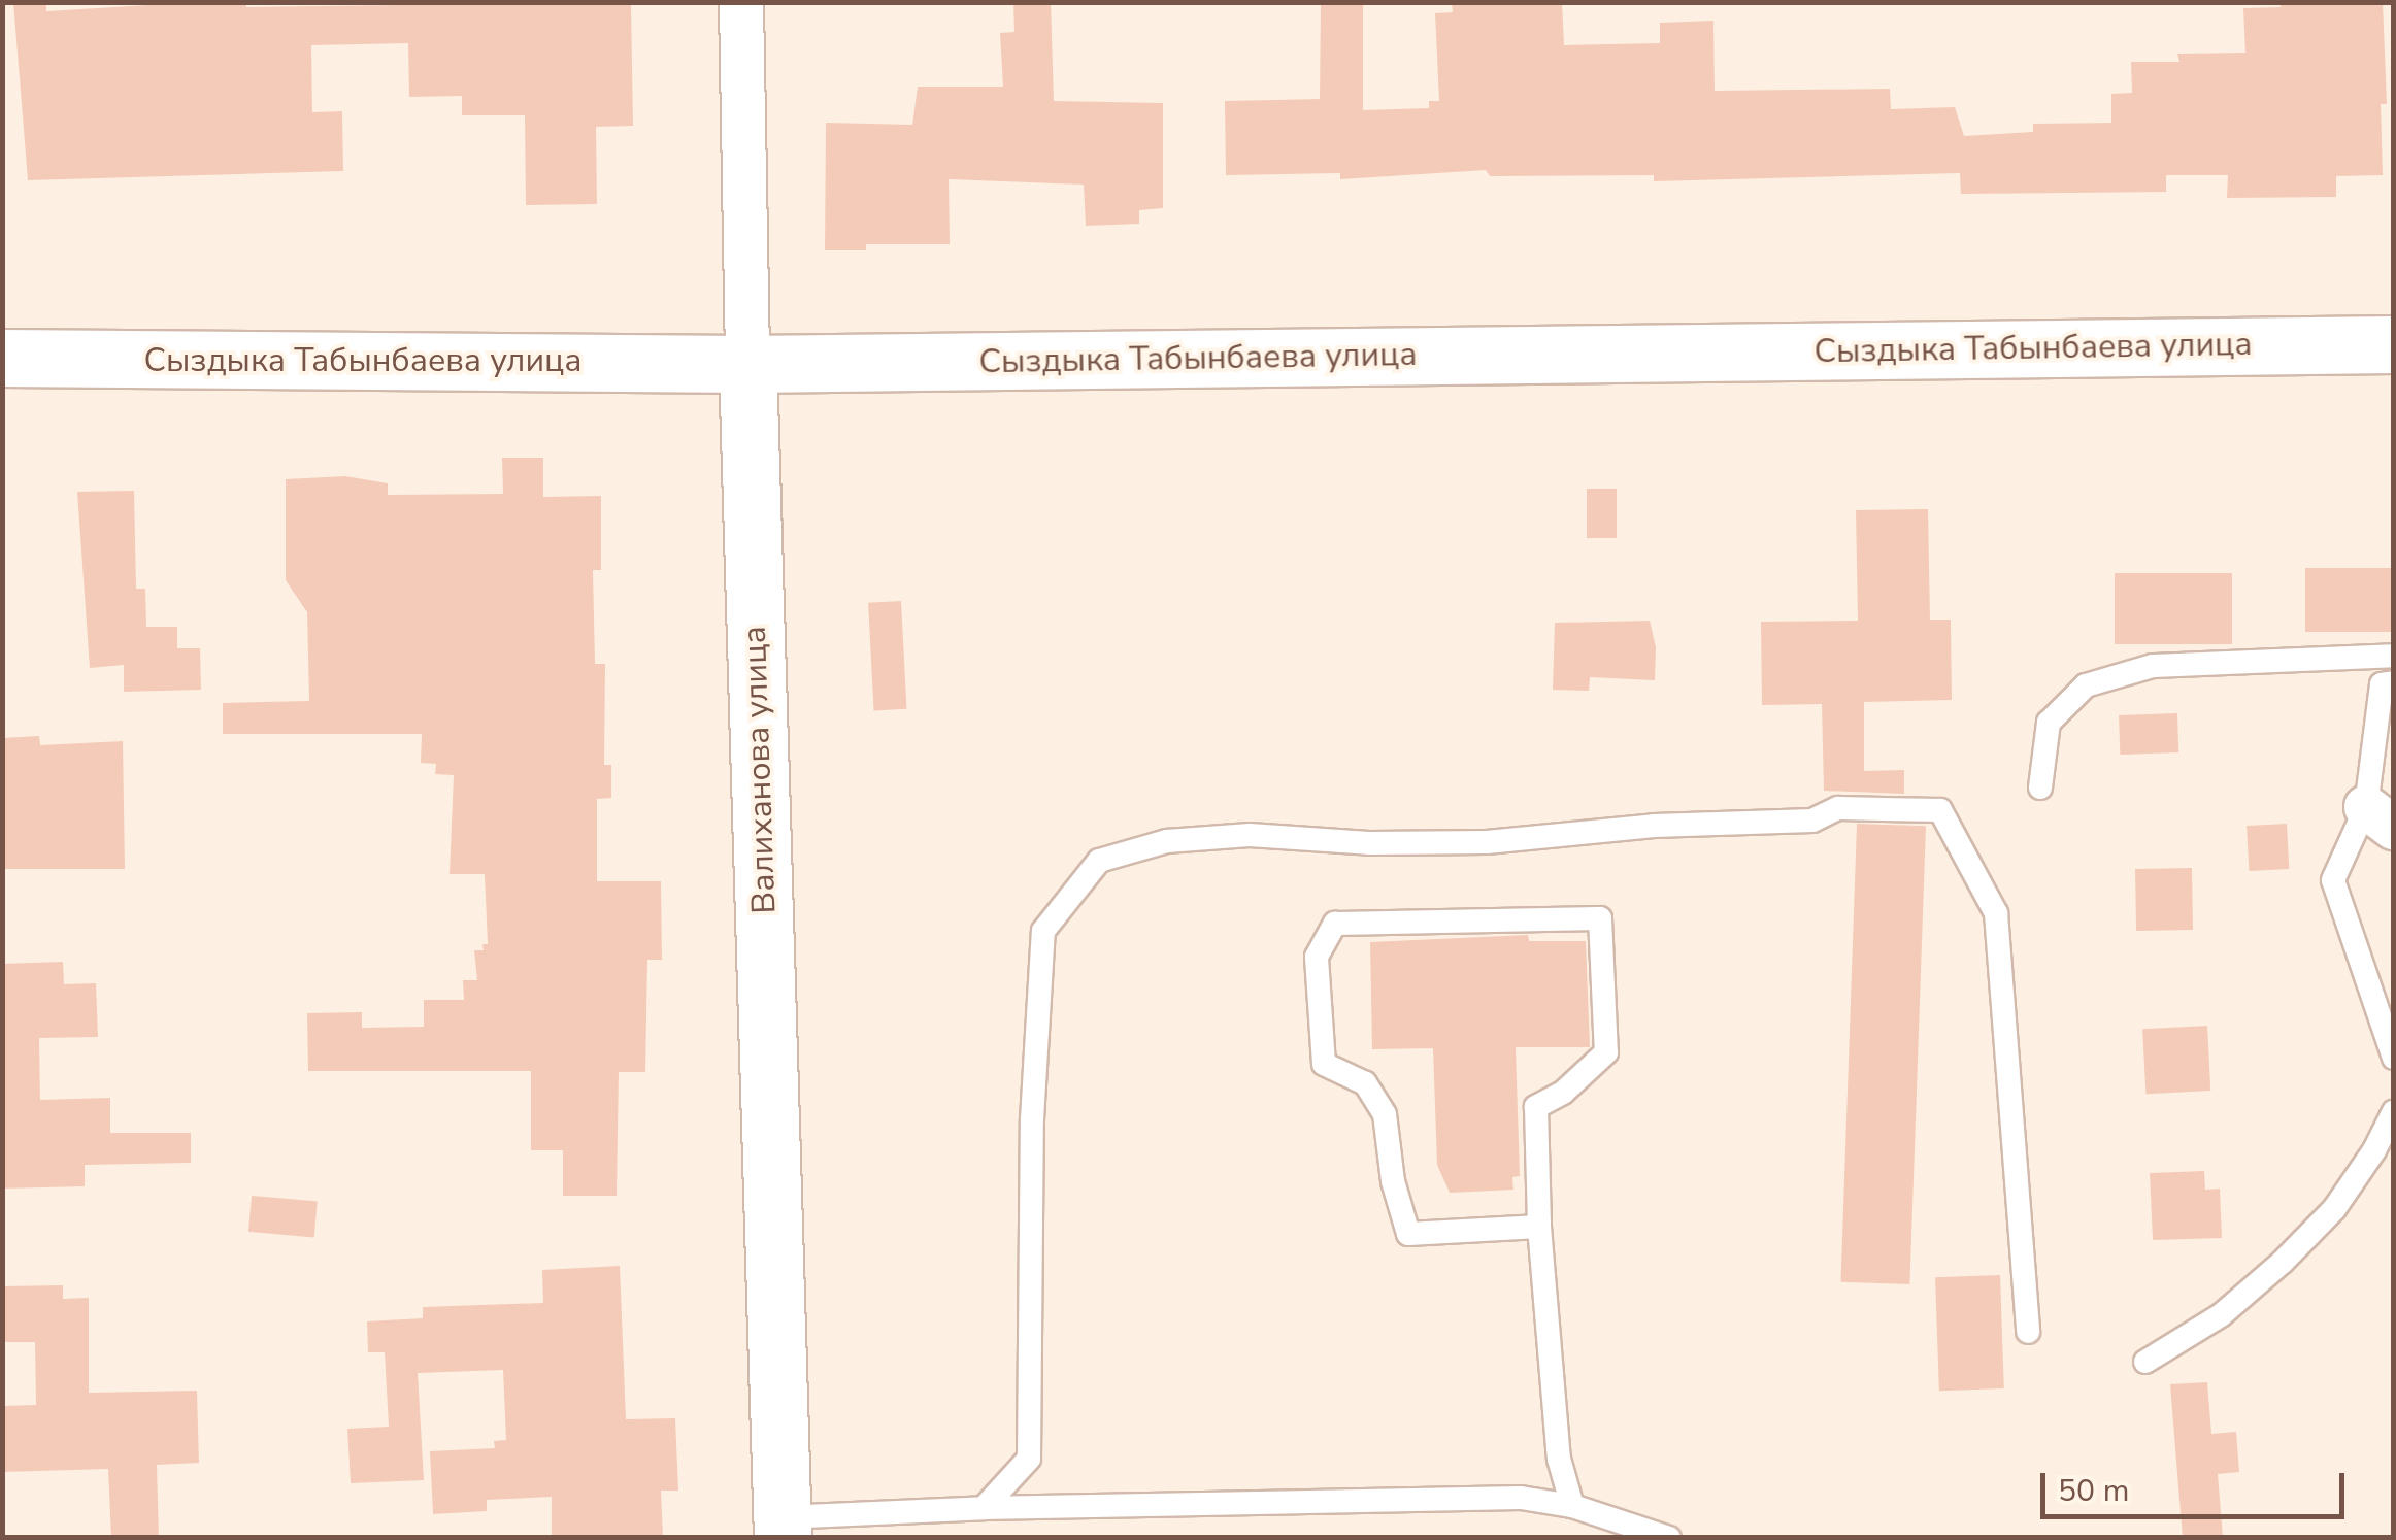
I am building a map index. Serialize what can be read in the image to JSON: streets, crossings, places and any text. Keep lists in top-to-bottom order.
{
  "streets": {
    "street": ["Сыздыка Табынбаева улица", "Валиханова улица"]
  },
  "crossings": [
    ["Сыздыка Табынбаева улица", "Валиханова улица"]
  ],
  "scale_bar": "50 m"
}
